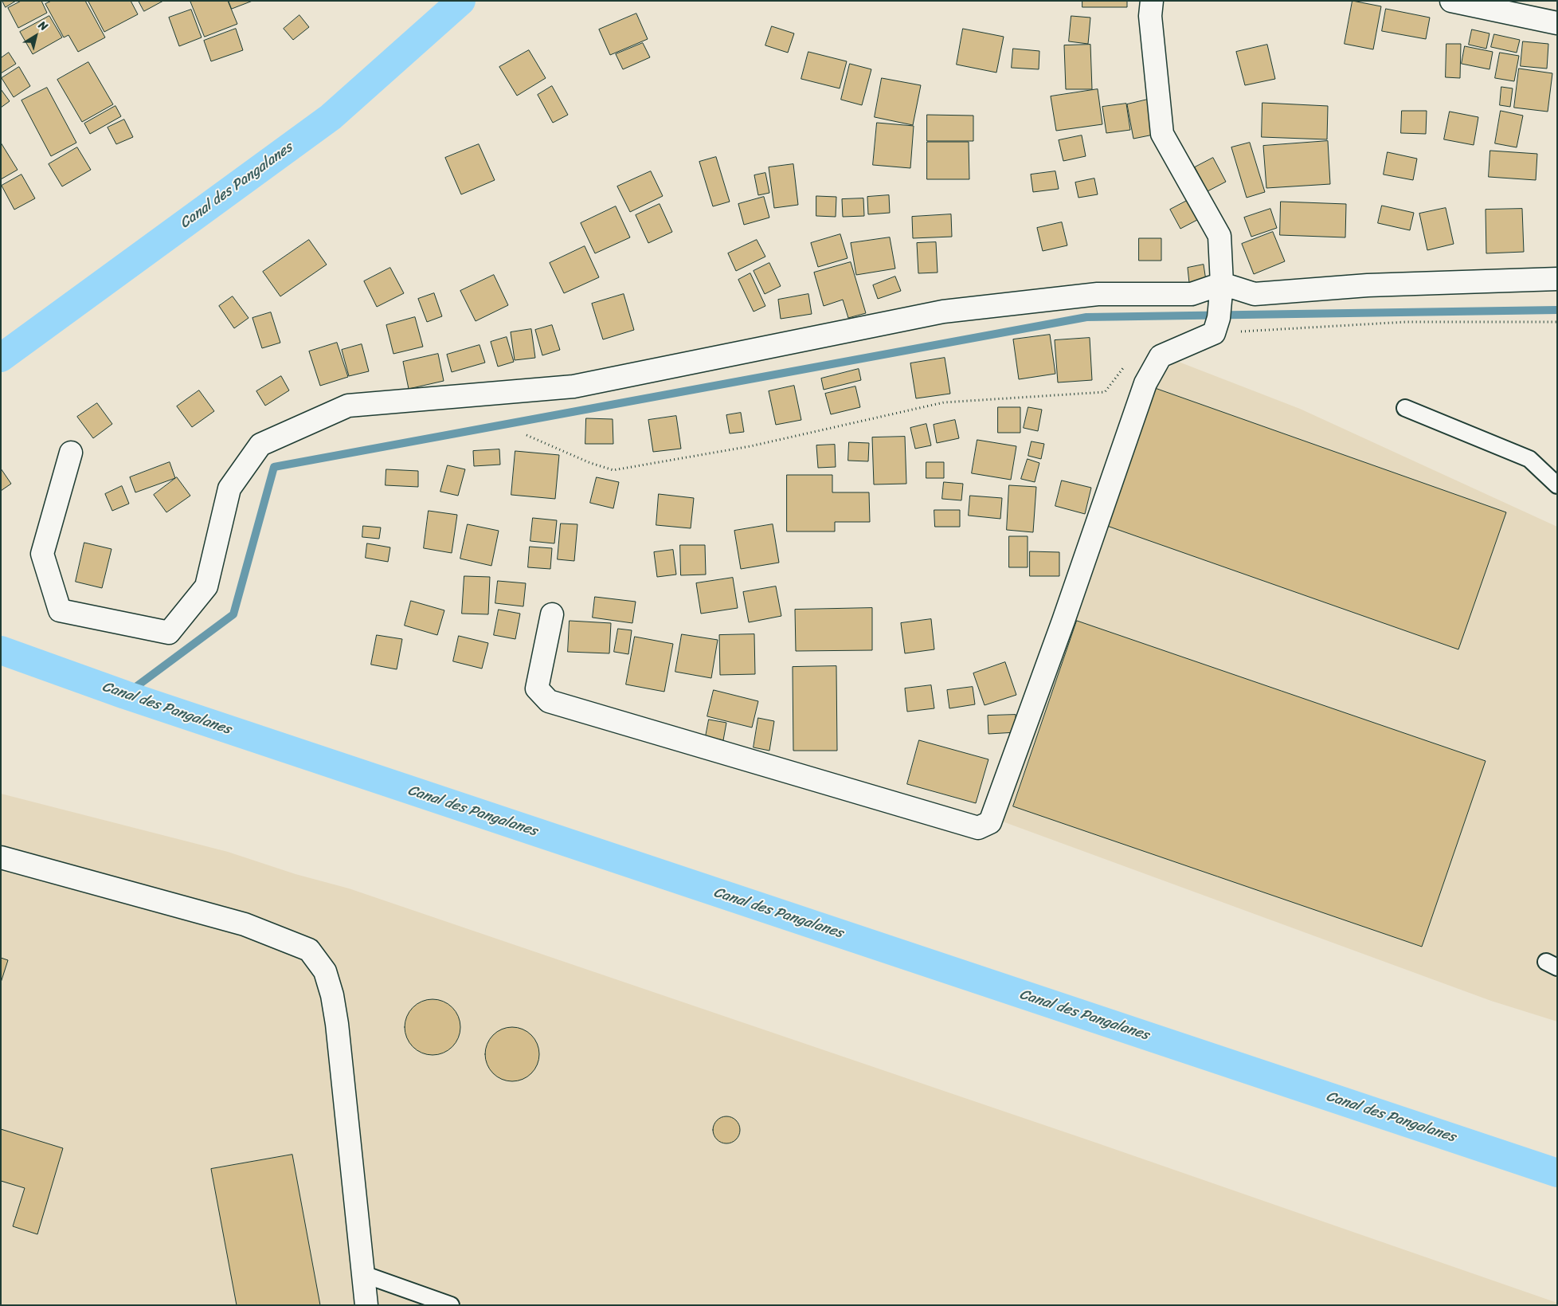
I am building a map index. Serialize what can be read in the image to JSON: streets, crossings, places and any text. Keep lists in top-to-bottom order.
{
  "water": ["Canal des Pangalanes"],
  "north": "top right"
}
